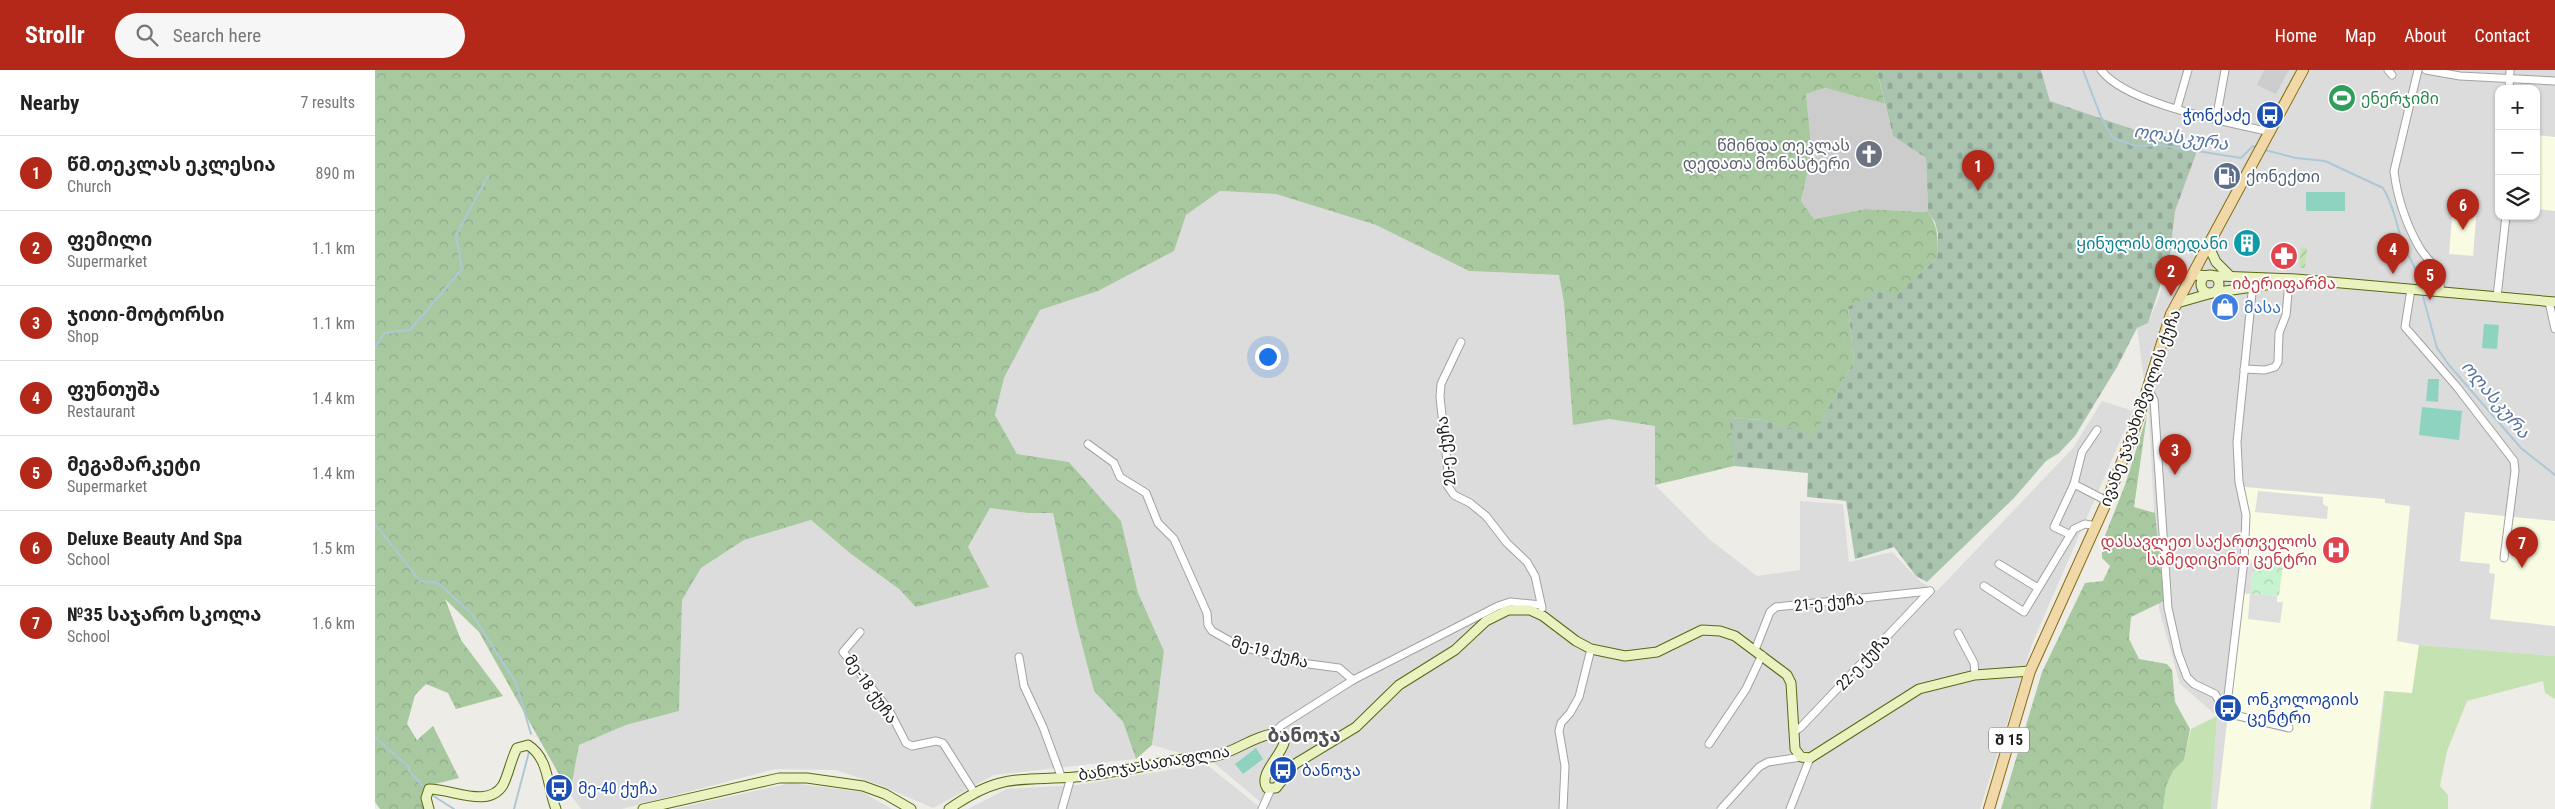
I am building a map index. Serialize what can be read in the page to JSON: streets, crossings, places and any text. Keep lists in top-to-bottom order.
{
  "streets": {
    "main road": ["ივანე ჯავახიშვილის ქუჩა", "შ 15"],
    "street": [
      "20-ე ქუჩა",
      "21-ე ქუჩა",
      "მე-19 ქუჩა",
      "22-ე ქუჩა",
      "მე-18 ქუჩა",
      "ბანოჯა-სათაფლია"
    ]
  },
  "crossings": [
    ["ივანე ჯავახიშვილის ქუჩა", "შ 15"],
    ["21-ე ქუჩა", "22-ე ქუჩა"],
    ["მე-18 ქუჩა", "ბანოჯა-სათაფლია"]
  ],
  "districts": ["ბანოჯა"],
  "water": ["ოღასკურა"],
  "places": {
    "sports": ["ენერჯიმი"],
    "bus stop": [
      "ჭონქაძე",
      "ონკოლოგიის ცენტრი",
      "ბანოჯა",
      "მე-40 ქუჩა"
    ],
    "church": ["წმინდა თეკლას დედათა მონასტერი"],
    "fuel station": ["ქონექთი"],
    "building": ["ყინულის მოედანი"],
    "pharmacy": ["იბერიფარმა"],
    "shop": ["მასა"],
    "hospital": ["დასავლეთ საქართველოს სამედიცინო ცენტრი"]
  },
  "page": {
    "header": "Strollr",
    "search": "Search here",
    "nav": [
      "Home",
      "Map",
      "About",
      "Contact"
    ],
    "heading": ["Nearby", "7 results"],
    "map_buttons": ["+", "−"],
    "list": [
      {
        "mark": "1",
        "name": "წმ.თეკლას ეკლესია",
        "note": "Church",
        "value": "890 m"
      },
      {
        "mark": "2",
        "name": "ფემილი",
        "note": "Supermarket",
        "value": "1.1 km"
      },
      {
        "mark": "3",
        "name": "ჯითი-მოტორსი",
        "note": "Shop",
        "value": "1.1 km"
      },
      {
        "mark": "4",
        "name": "ფუნთუშა",
        "note": "Restaurant",
        "value": "1.4 km"
      },
      {
        "mark": "5",
        "name": "მეგამარკეტი",
        "note": "Supermarket",
        "value": "1.4 km"
      },
      {
        "mark": "6",
        "name": "Deluxe Beauty And Spa",
        "note": "School",
        "value": "1.5 km"
      },
      {
        "mark": "7",
        "name": "№35 საჯარო სკოლა",
        "note": "School",
        "value": "1.6 km"
      }
    ],
    "pins": [
      "1",
      "6",
      "4",
      "2",
      "5",
      "3",
      "7"
    ]
  }
}
